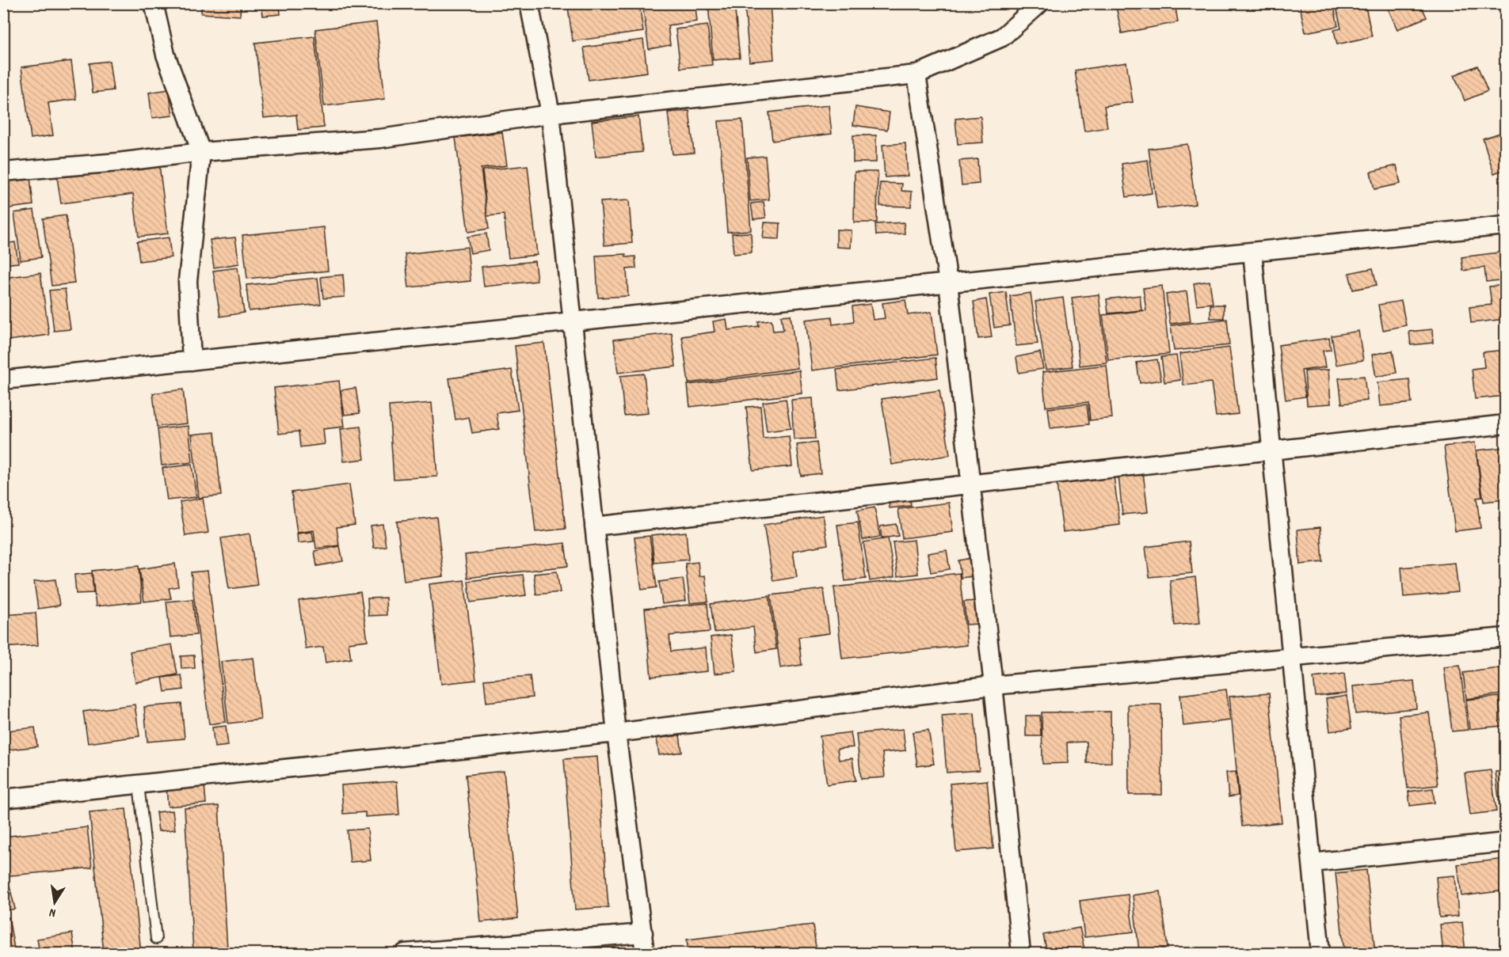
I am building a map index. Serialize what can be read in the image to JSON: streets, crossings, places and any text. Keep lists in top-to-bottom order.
{
  "north": "bottom"
}
